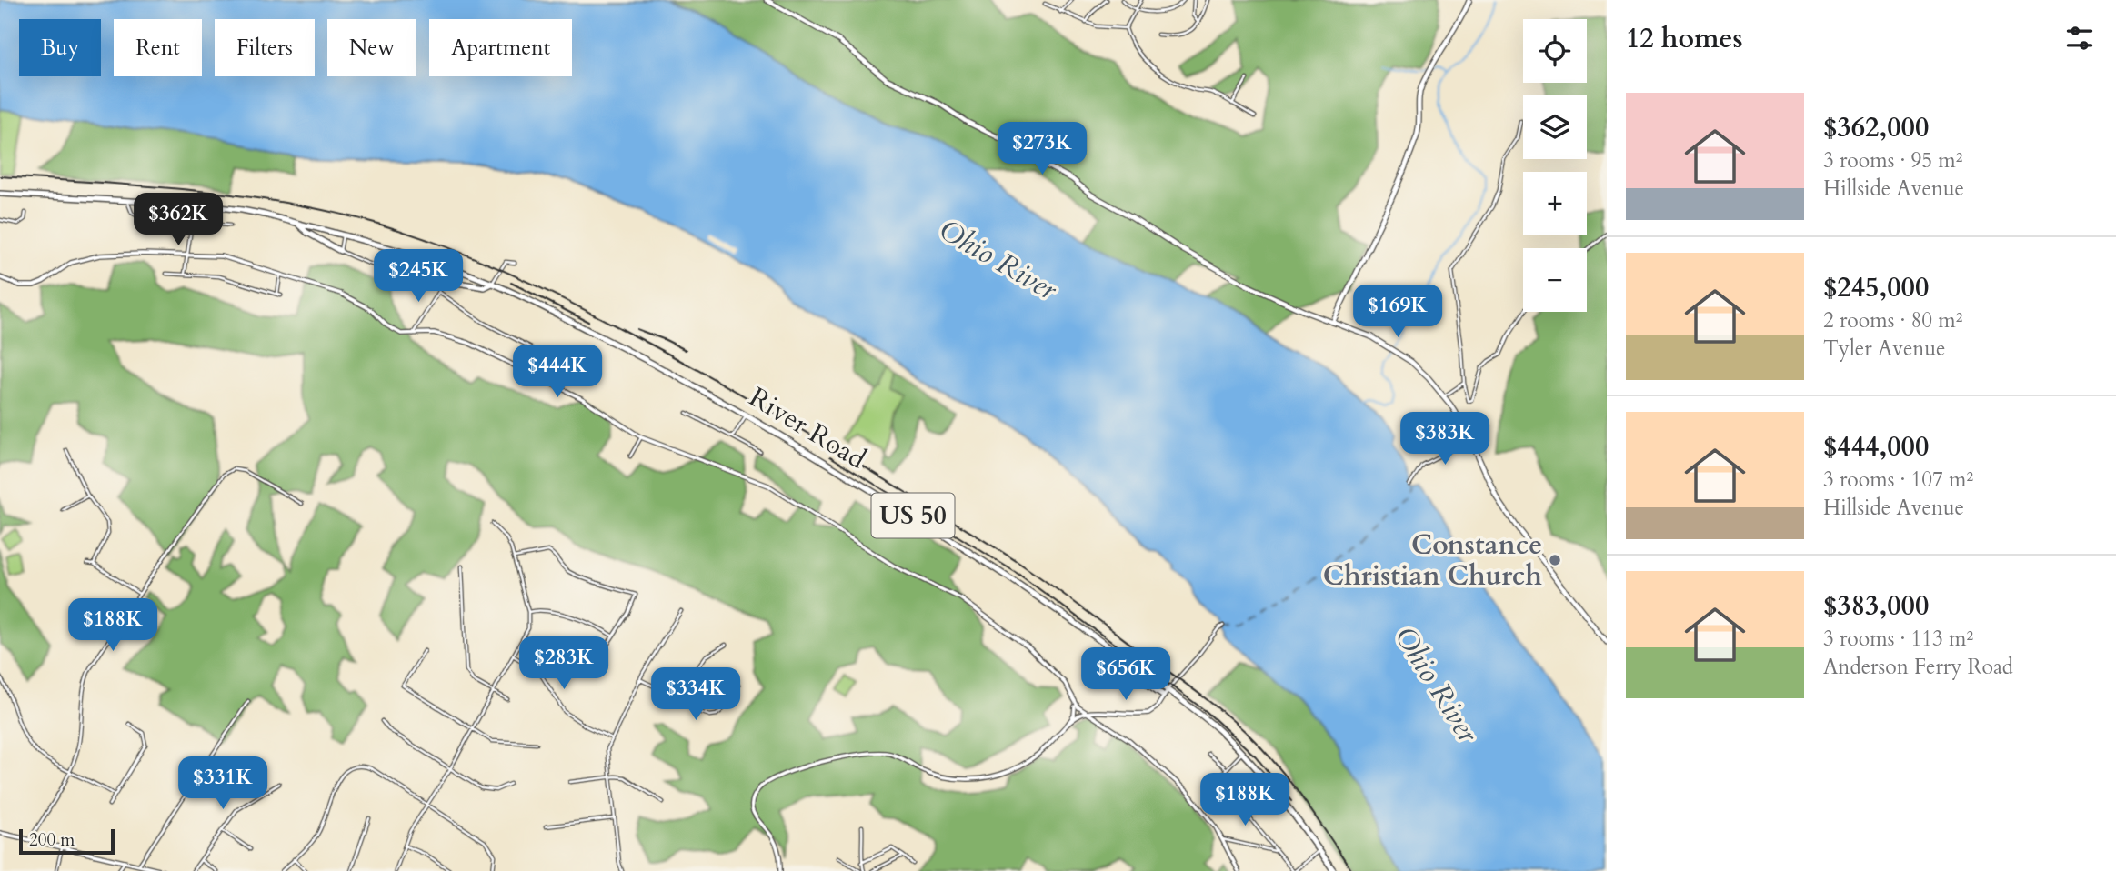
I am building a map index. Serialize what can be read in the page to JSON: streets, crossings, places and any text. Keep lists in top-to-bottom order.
{
  "streets": {
    "main road": ["River Road", "US 50"]
  },
  "water": ["Ohio River"],
  "places": ["Constance Christian Church"],
  "scale_bar": "200 m",
  "page": {
    "heading": "12 homes",
    "map_buttons": ["+", "−"],
    "chip": [
      "Buy",
      "Rent",
      "Filters",
      "New",
      "Apartment"
    ],
    "list": [
      {
        "name": "$362,000",
        "note": "3 rooms · 95 m² · Hillside Avenue"
      },
      {
        "name": "$245,000",
        "note": "2 rooms · 80 m² · Tyler Avenue"
      },
      {
        "name": "$444,000",
        "note": "3 rooms · 107 m² · Hillside Avenue"
      },
      {
        "name": "$383,000",
        "note": "3 rooms · 113 m² · Anderson Ferry Road"
      }
    ],
    "price": [
      "$273K",
      "$362K",
      "$245K",
      "$169K",
      "$444K",
      "$383K",
      "$188K",
      "$283K",
      "$656K",
      "$334K",
      "$331K",
      "$188K"
    ],
    "scale": "200 m"
  }
}
